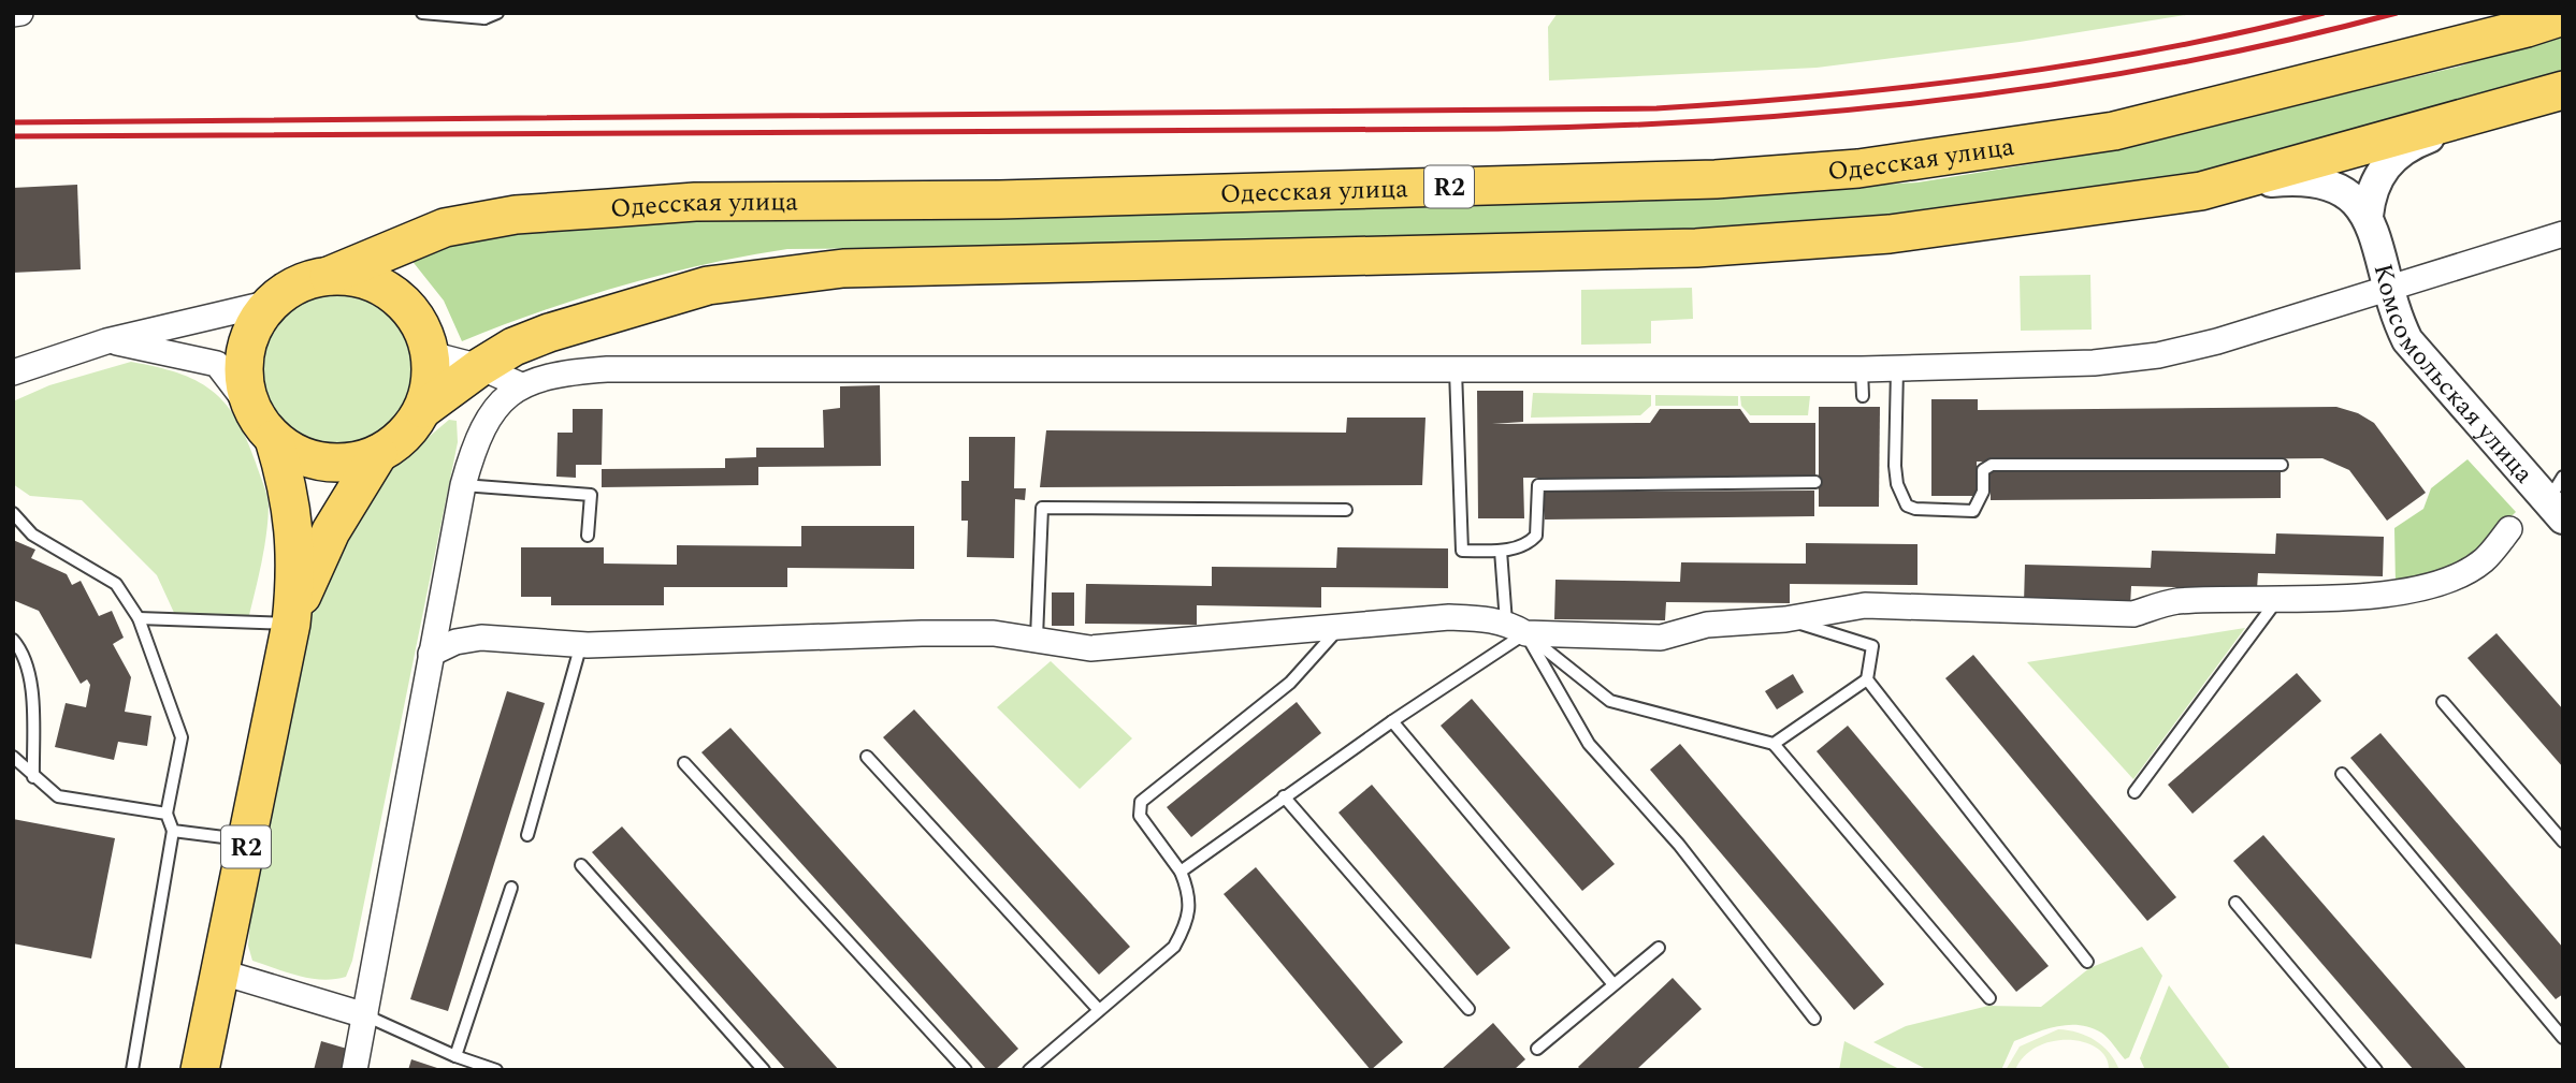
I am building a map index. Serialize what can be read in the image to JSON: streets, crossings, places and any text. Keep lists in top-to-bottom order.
{
  "streets": {
    "main road": ["Одесская улица", "R2"],
    "street": ["Комсомольская улица"]
  },
  "crossings": [
    ["Одесская улица", "R2"]
  ]
}
